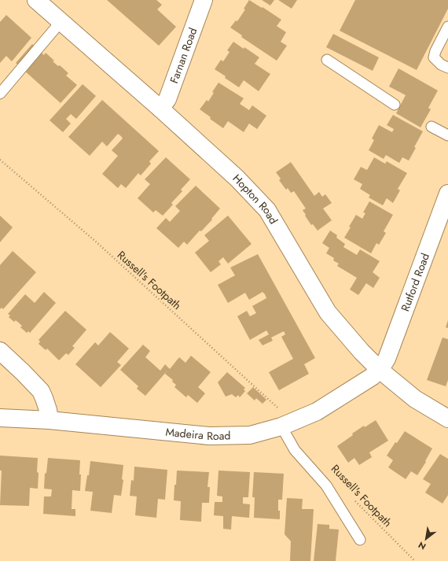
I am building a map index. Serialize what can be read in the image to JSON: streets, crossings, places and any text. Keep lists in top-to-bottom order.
{
  "streets": {
    "street": [
      "Farnan Road",
      "Hopton Road",
      "Rutford Road",
      "Madeira Road"
    ],
    "path": ["Russell's Footpath"]
  },
  "crossings": [
    ["Farnan Road", "Hopton Road"],
    ["Hopton Road", "Rutford Road"],
    ["Hopton Road", "Madeira Road"],
    ["Rutford Road", "Madeira Road"]
  ],
  "north": "bottom left"
}
